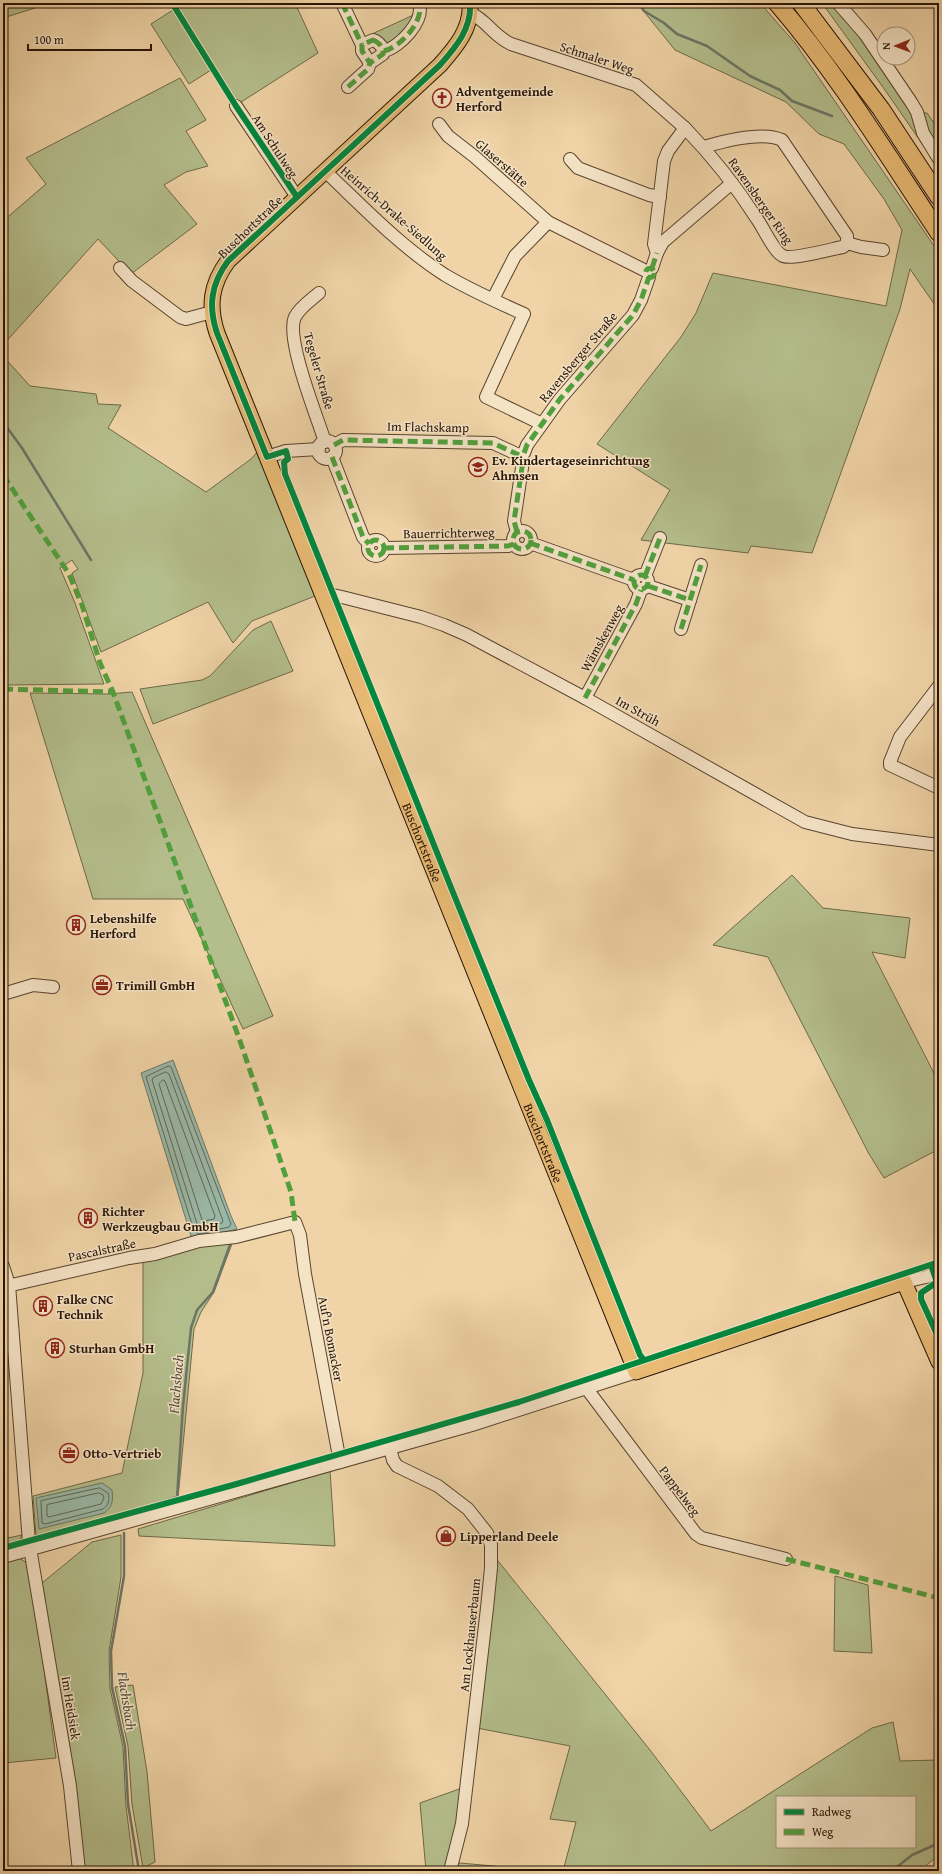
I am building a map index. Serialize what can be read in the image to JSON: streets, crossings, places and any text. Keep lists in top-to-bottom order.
{
  "streets": {
    "main road": ["Buschortstraße"],
    "street": [
      "Schmaler Weg",
      "Am Schulweg",
      "Glaserstätte",
      "Ravensberger Ring",
      "Heinrich-Drake-Siedlung",
      "Ravensberger Straße",
      "Tegeler Straße",
      "Im Flachskamp",
      "Bauerrichterweg",
      "Wämskenweg",
      "Im Strüh",
      "Pascalstraße",
      "Auf'n Bomacker",
      "Pappelweg",
      "Am Lockhauserbaum",
      "Im Heidsiek"
    ]
  },
  "crossings": [
    ["Schmaler Weg", "Ravensberger Ring"],
    ["Schmaler Weg", "Buschortstraße"],
    ["Am Schulweg", "Buschortstraße"],
    ["Glaserstätte", "Ravensberger Straße"],
    ["Ravensberger Ring", "Ravensberger Straße"],
    ["Heinrich-Drake-Siedlung", "Buschortstraße"],
    ["Heinrich-Drake-Siedlung", "Ravensberger Straße"],
    ["Buschortstraße", "Im Flachskamp"],
    ["Buschortstraße", "Im Strüh"],
    ["Ravensberger Straße", "Im Flachskamp"],
    ["Ravensberger Straße", "Bauerrichterweg"],
    ["Tegeler Straße", "Im Flachskamp"],
    ["Tegeler Straße", "Bauerrichterweg"],
    ["Im Flachskamp", "Bauerrichterweg"],
    ["Wämskenweg", "Im Strüh"],
    ["Pascalstraße", "Auf'n Bomacker"],
    ["Pascalstraße", "Im Heidsiek"]
  ],
  "water": ["Flachsbach"],
  "places": {
    "church": ["Adventgemeinde Herford"],
    "school or university": ["Ev. Kindertageseinrichtung Ahmsen"],
    "building": [
      "Lebenshilfe Herford",
      "Richter Werkzeugbau GmbH",
      "Falke CNC Technik",
      "Sturhan GmbH"
    ],
    "office": ["Trimill GmbH", "Otto-Vertrieb"],
    "shop": ["Lipperland Deele"]
  },
  "legend": ["Radweg", "Weg"],
  "scale_bar": "100 m",
  "north": "left"
}
